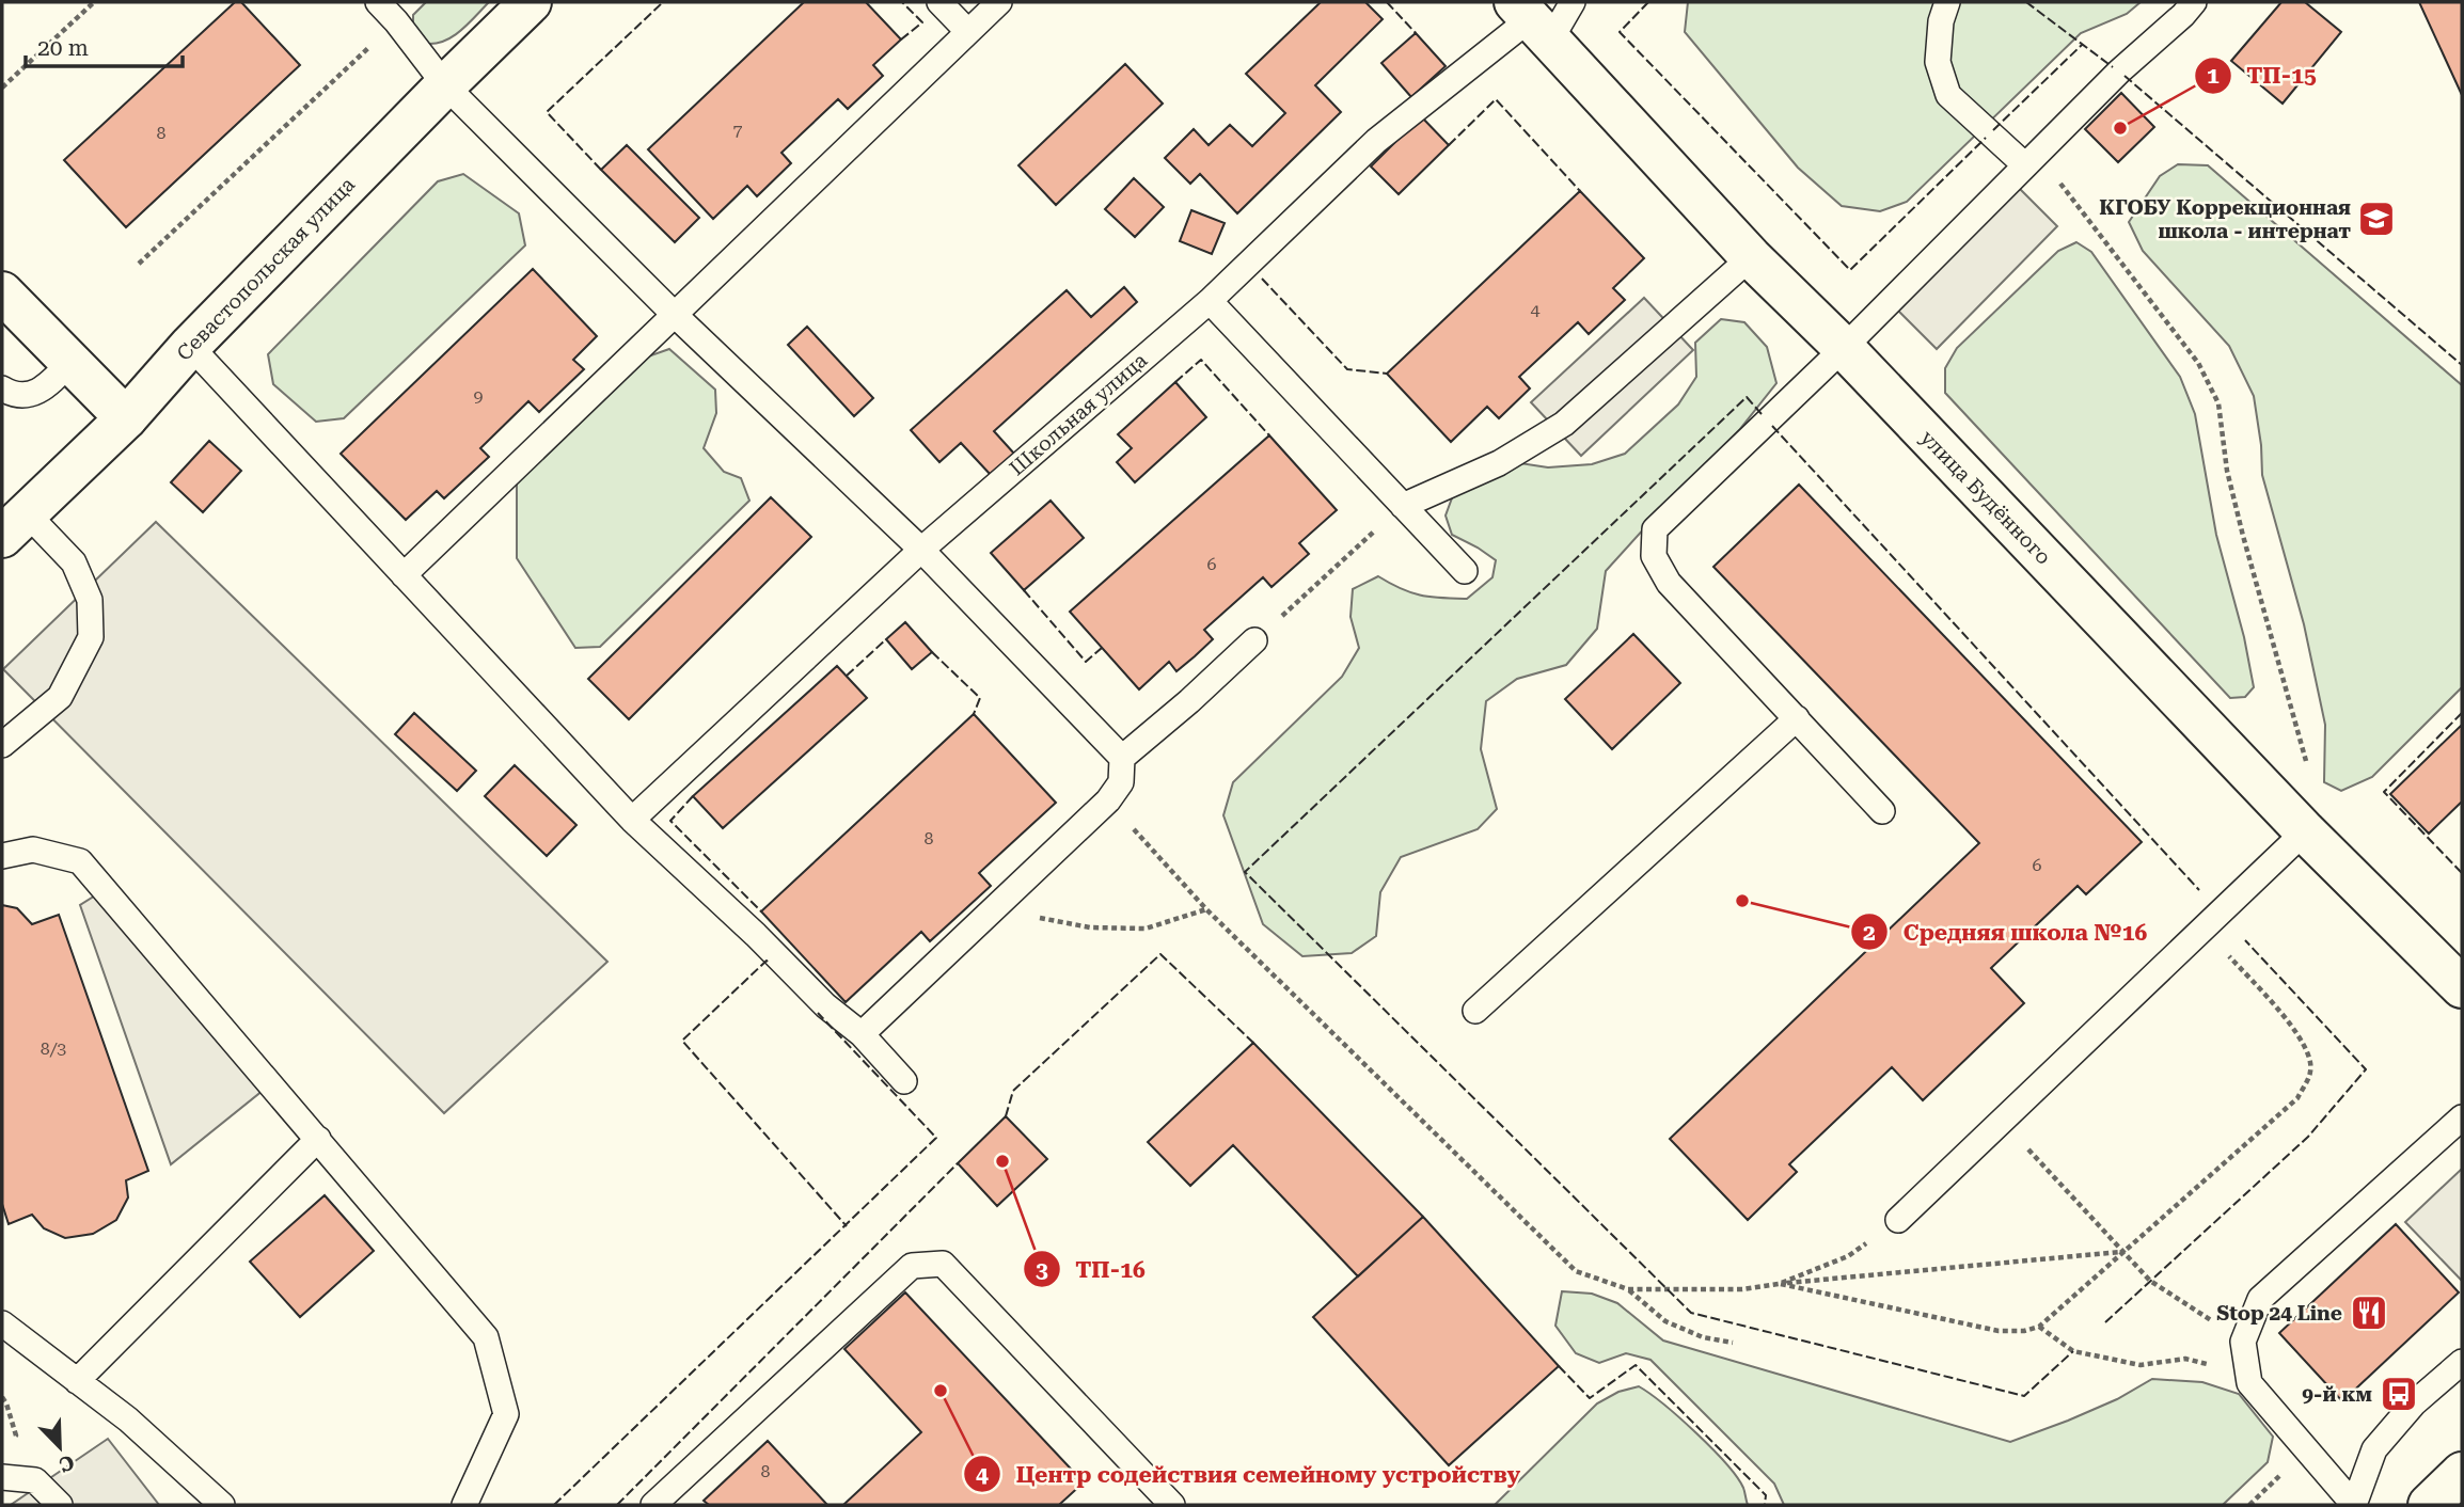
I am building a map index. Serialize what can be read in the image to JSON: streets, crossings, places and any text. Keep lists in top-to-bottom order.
{
  "streets": {
    "main road": ["Севастопольская улица", "улица Будённого"],
    "lane": ["Школьная улица"]
  },
  "crossings": [
    ["Школьная улица", "улица Будённого"]
  ],
  "places": {
    "other": [
      "ТП-15",
      "Средняя школа №16",
      "ТП-16",
      "Центр содействия семейному устройству"
    ],
    "school or university": ["КГОБУ Коррекционная школа - интернат"],
    "restaurant": ["Stop 24 Line"],
    "bus stop": ["9-й км"]
  },
  "house_numbers": [
    "7",
    "8",
    "4",
    "9",
    "6",
    "8",
    "6",
    "8/3",
    "8"
  ],
  "scale_bar": "20 m",
  "north": "bottom right"
}
